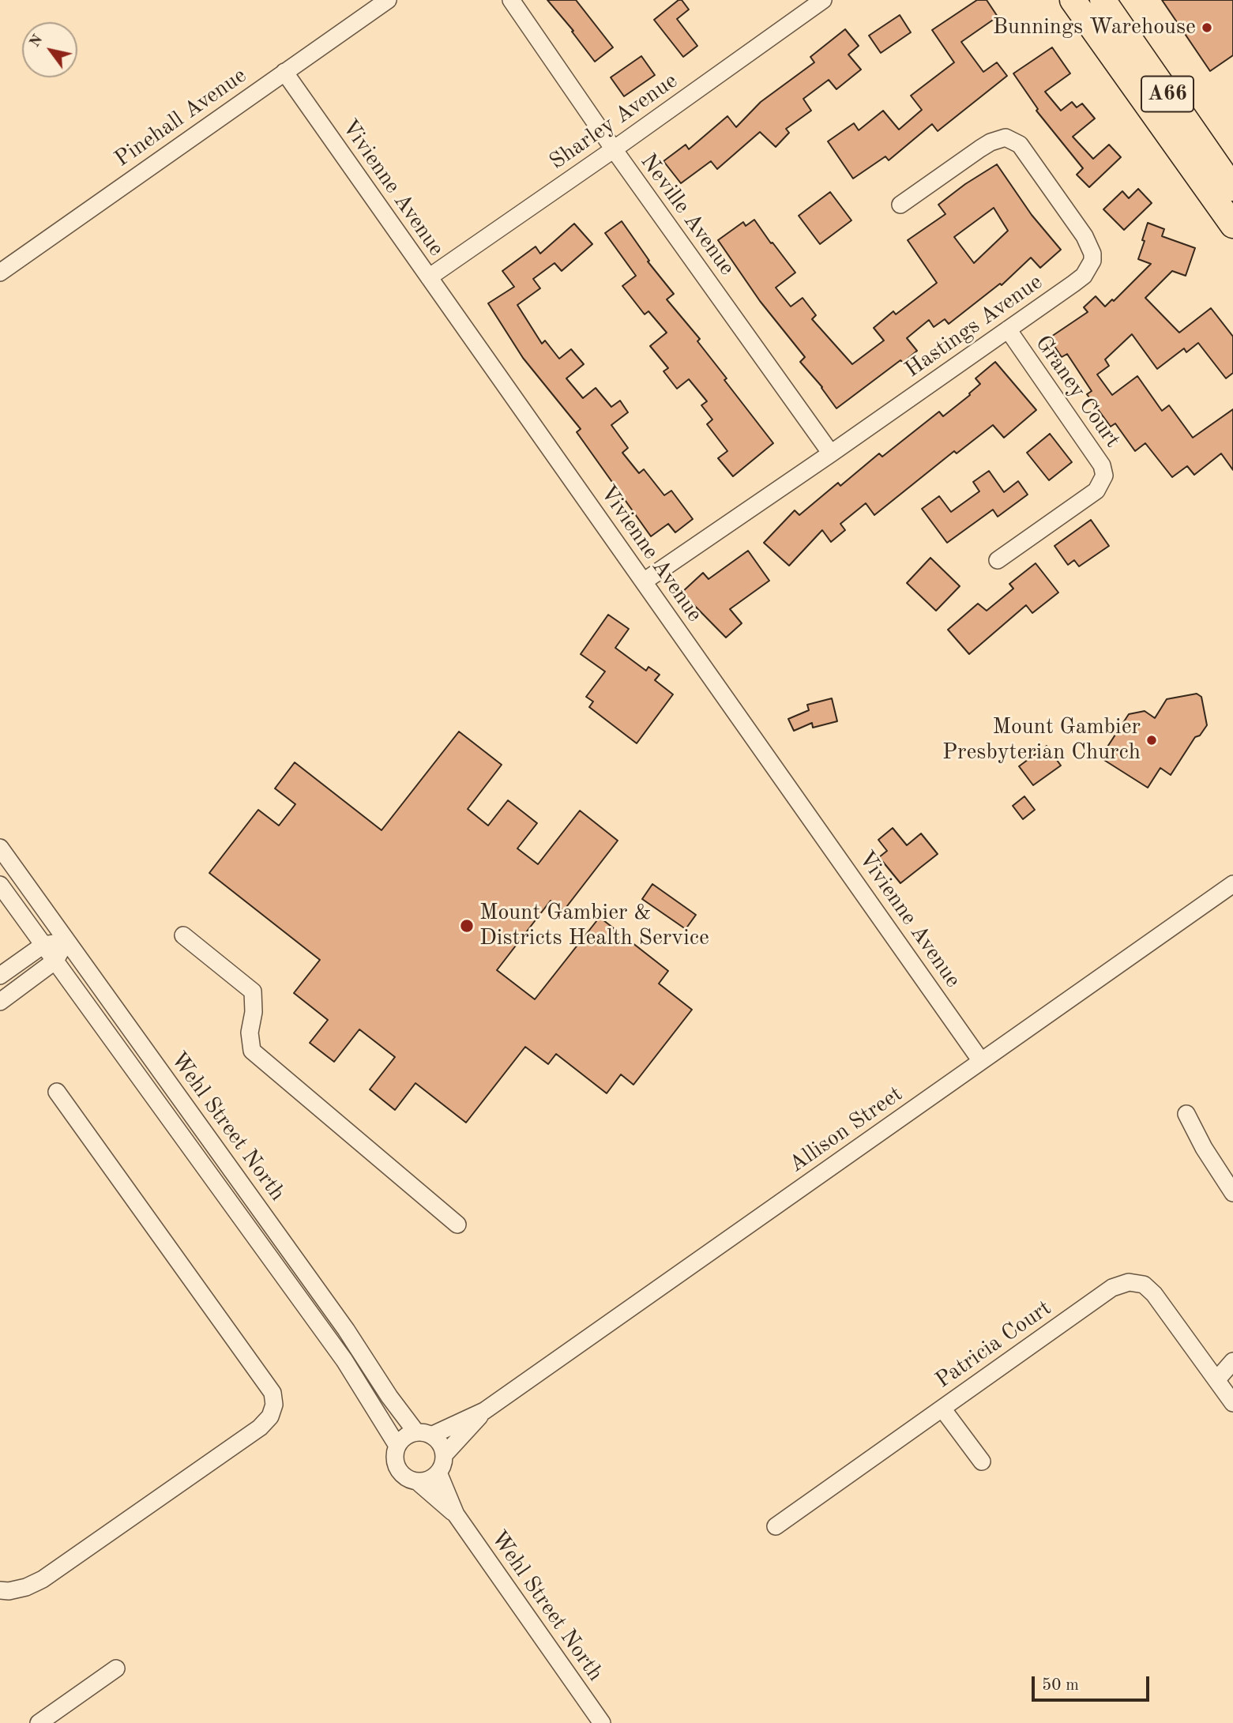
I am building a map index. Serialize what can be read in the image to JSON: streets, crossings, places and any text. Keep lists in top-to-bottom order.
{
  "streets": {
    "highway": ["A66"],
    "street": [
      "Pinehall Avenue",
      "Sharley Avenue",
      "Vivienne Avenue",
      "Neville Avenue",
      "Hastings Avenue",
      "Graney Court",
      "Wehl Street North",
      "Allison Street",
      "Patricia Court"
    ]
  },
  "crossings": [
    ["Pinehall Avenue", "Vivienne Avenue"],
    ["Sharley Avenue", "Vivienne Avenue"],
    ["Sharley Avenue", "Neville Avenue"],
    ["Vivienne Avenue", "Hastings Avenue"],
    ["Vivienne Avenue", "Allison Street"],
    ["Neville Avenue", "Hastings Avenue"],
    ["Hastings Avenue", "Graney Court"],
    ["Wehl Street North", "Allison Street"]
  ],
  "places": ["Bunnings Warehouse", "Mount Gambier Presbyterian Church", "Mount Gambier & Districts Health Service"],
  "scale_bar": "50 m",
  "north": "top left"
}
